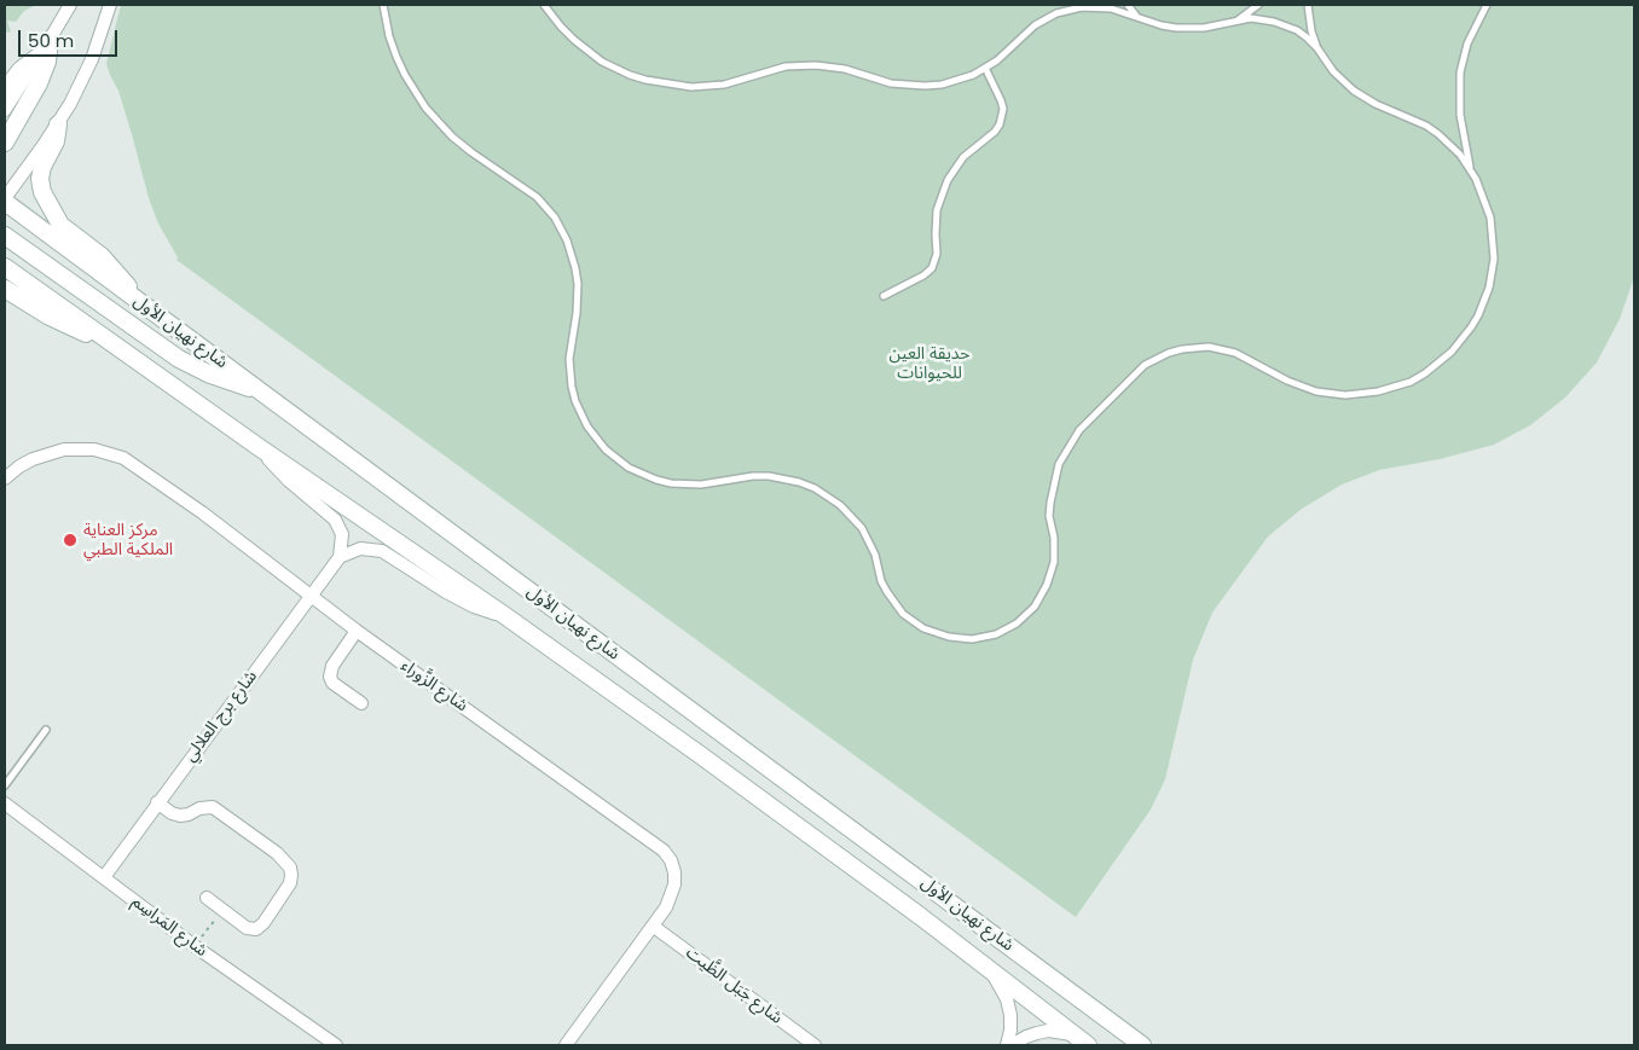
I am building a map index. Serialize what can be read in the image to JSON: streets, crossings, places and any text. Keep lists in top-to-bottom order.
{
  "streets": {
    "main road": ["شارع نهيان الأول"],
    "street": [
      "شارع الزَّوراء",
      "شارع برج العلالي",
      "شارع المَراسِم",
      "شارع جَبَل الظَّيت"
    ]
  },
  "crossings": [
    ["شارع الزَّوراء", "شارع برج العلالي"],
    ["شارع الزَّوراء", "شارع جَبَل الظَّيت"],
    ["شارع برج العلالي", "شارع المَراسِم"]
  ],
  "parks": ["حديقة العين للحيوانات"],
  "places": ["مركز العناية الملكية الطبي"],
  "scale_bar": "50 m"
}
